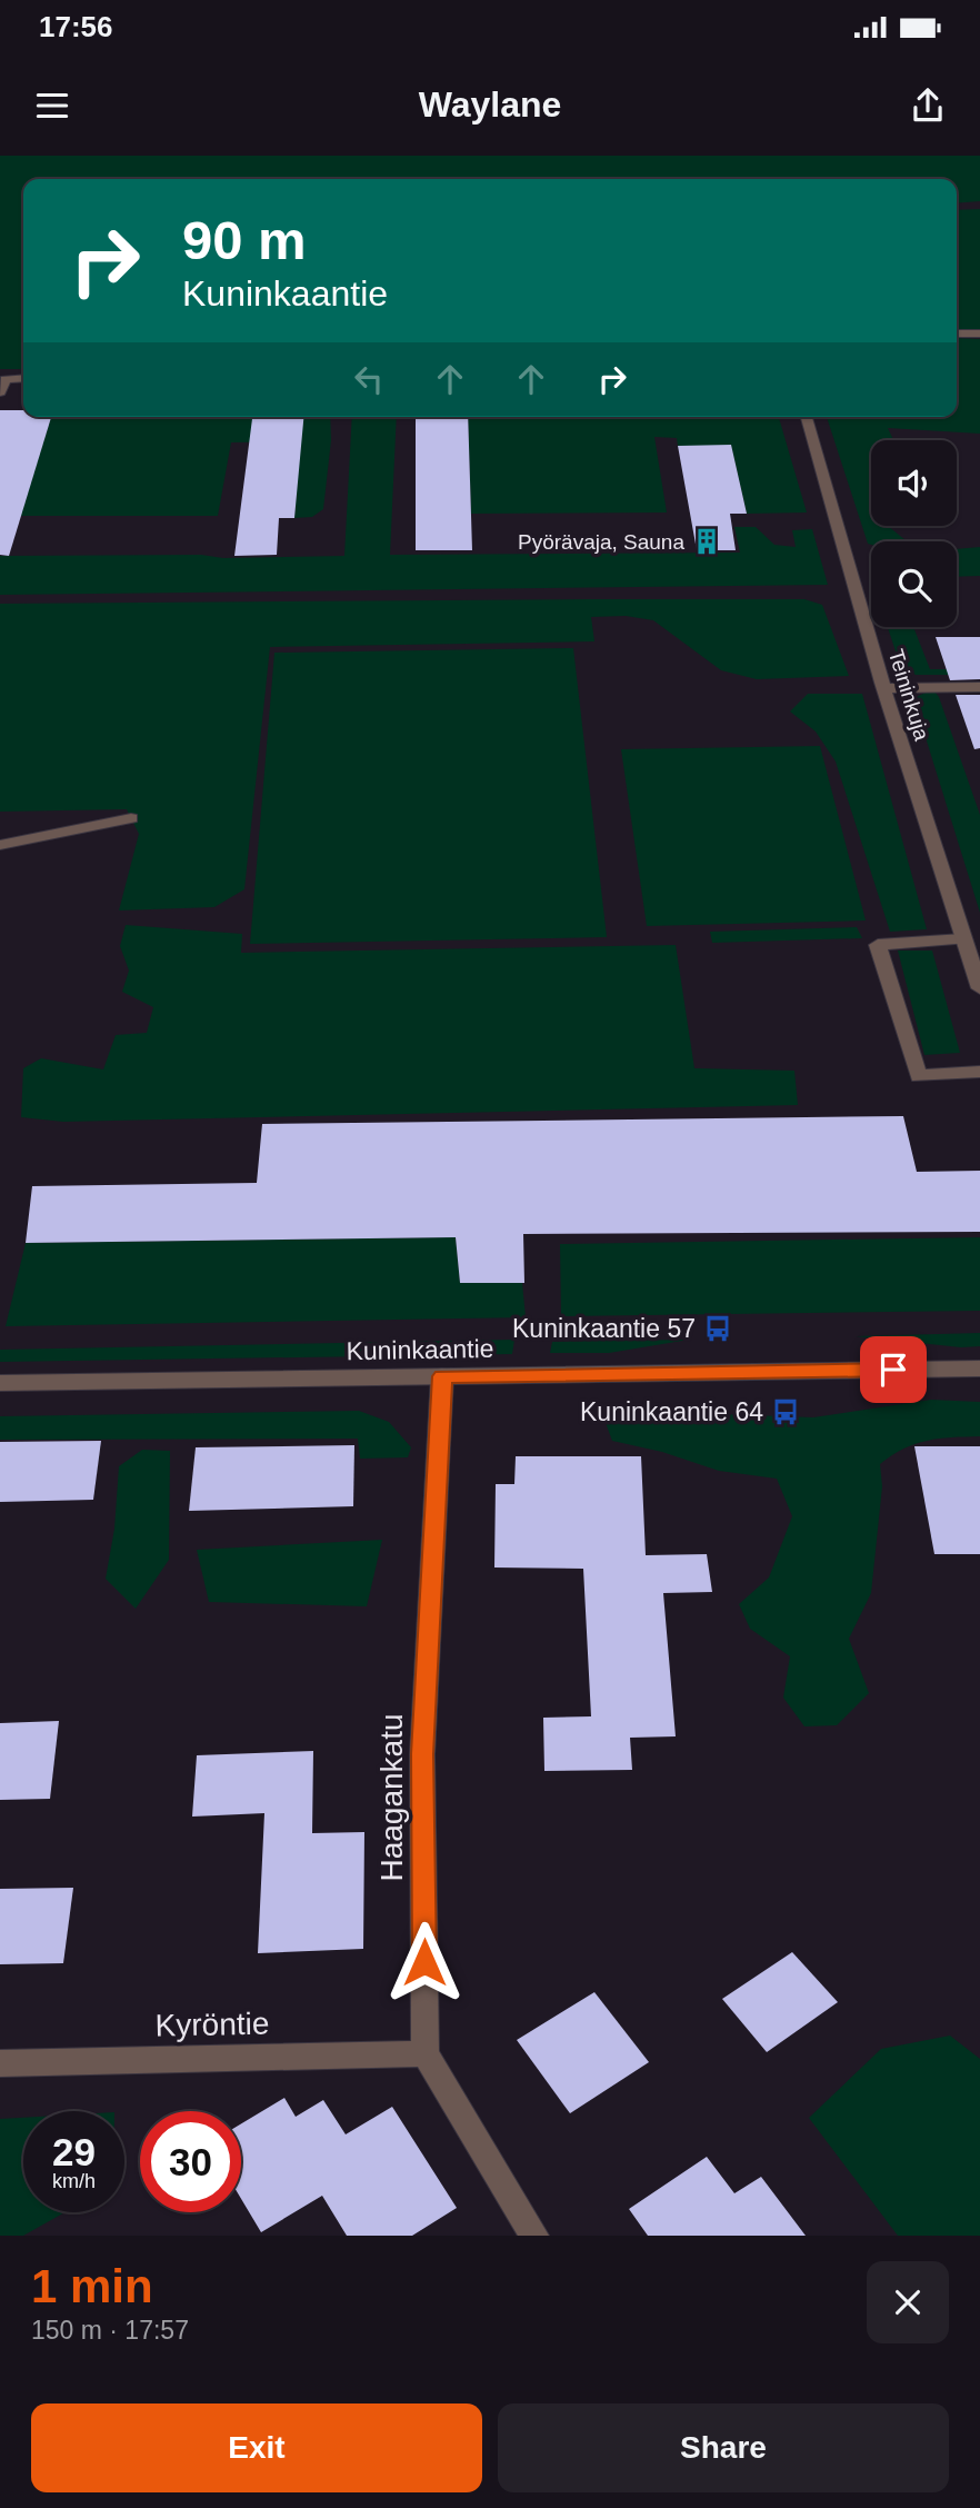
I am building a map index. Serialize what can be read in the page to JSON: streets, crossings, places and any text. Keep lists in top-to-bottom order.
{
  "streets": {
    "street": [
      "Teininkuja",
      "Kuninkaantie",
      "Haagankatu",
      "Kyröntie"
    ]
  },
  "crossings": [
    ["Kuninkaantie", "Haagankatu"],
    ["Haagankatu", "Kyröntie"]
  ],
  "places": {
    "building": ["Pyörävaja, Sauna"],
    "bus stop": ["Kuninkaantie 57", "Kuninkaantie 64"]
  },
  "page": {
    "status": "17:56",
    "header": "Waylane",
    "turn": ["90 m", "Kuninkaantie"],
    "speed": "29 km/h",
    "limit": "30",
    "heading": ["1 min", "150 m · 17:57"],
    "buttons": ["Exit", "Share"]
  }
}
